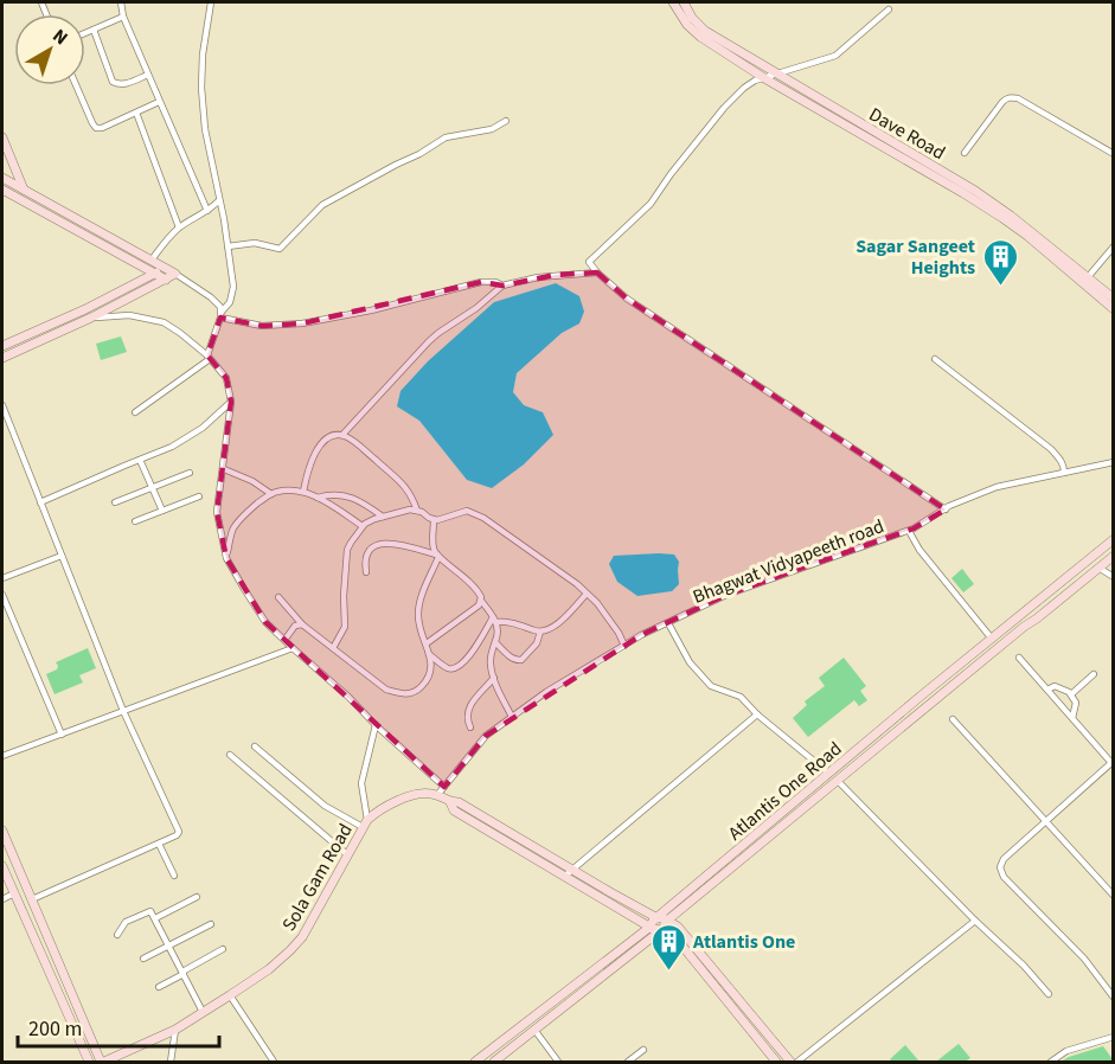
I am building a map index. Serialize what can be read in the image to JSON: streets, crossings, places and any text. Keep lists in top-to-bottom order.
{
  "streets": {
    "street": [
      "Dave Road",
      "Bhagwat Vidyapeeth road",
      "Atlantis One Road",
      "Sola Gam Road"
    ]
  },
  "crossings": [
    ["Bhagwat Vidyapeeth road", "Sola Gam Road"]
  ],
  "places": {
    "building": ["Sagar Sangeet Heights", "Atlantis One"]
  },
  "scale_bar": "200 m",
  "north": "top right"
}
